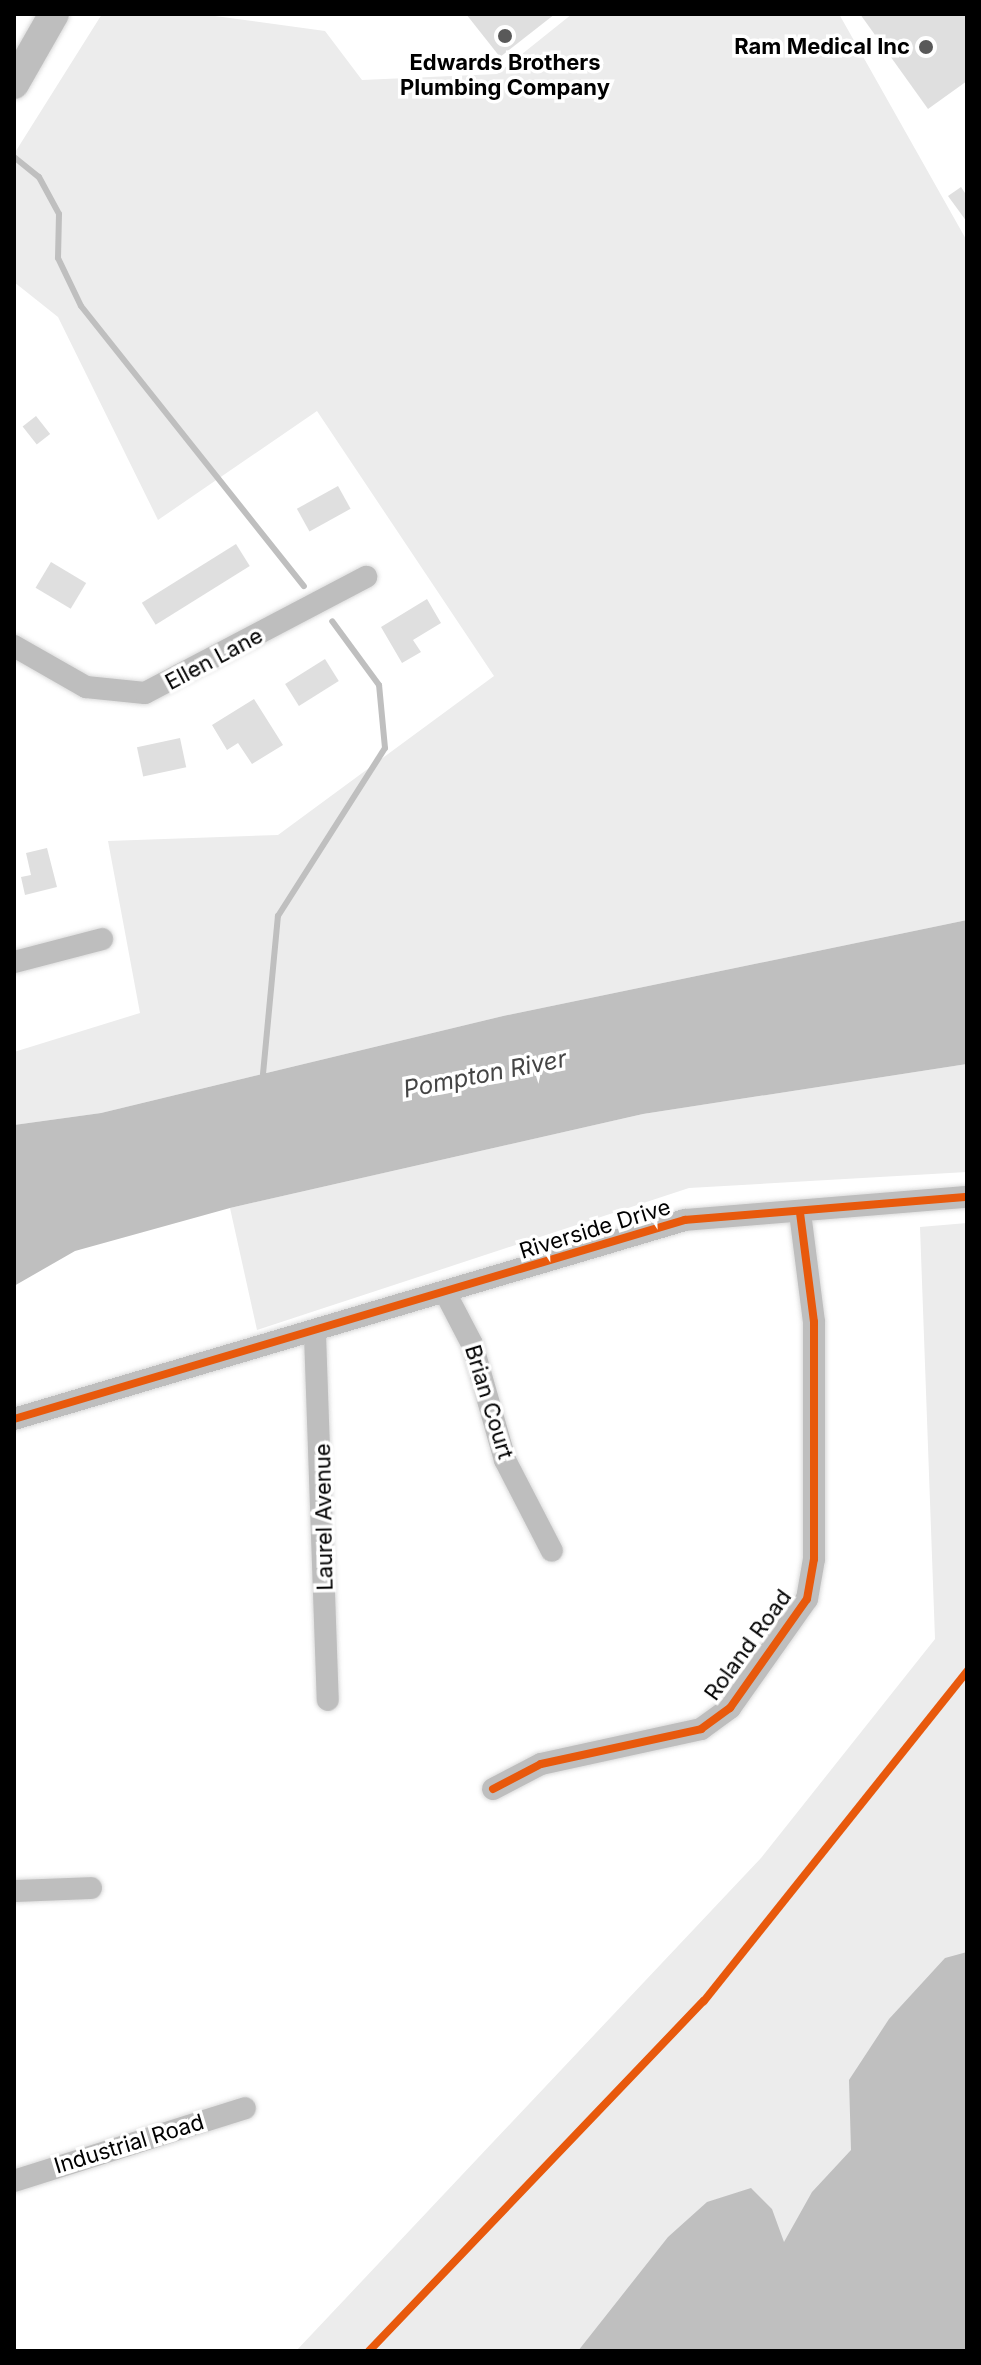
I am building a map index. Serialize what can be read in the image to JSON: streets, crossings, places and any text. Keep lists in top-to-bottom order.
{
  "streets": {
    "street": [
      "Ellen Lane",
      "Riverside Drive",
      "Brian Court",
      "Laurel Avenue",
      "Roland Road",
      "Industrial Road"
    ]
  },
  "crossings": [
    ["Riverside Drive", "Brian Court"],
    ["Riverside Drive", "Laurel Avenue"],
    ["Riverside Drive", "Roland Road"]
  ],
  "water": ["Pompton River"],
  "places": ["Edwards Brothers Plumbing Company", "Ram Medical Inc"]
}
